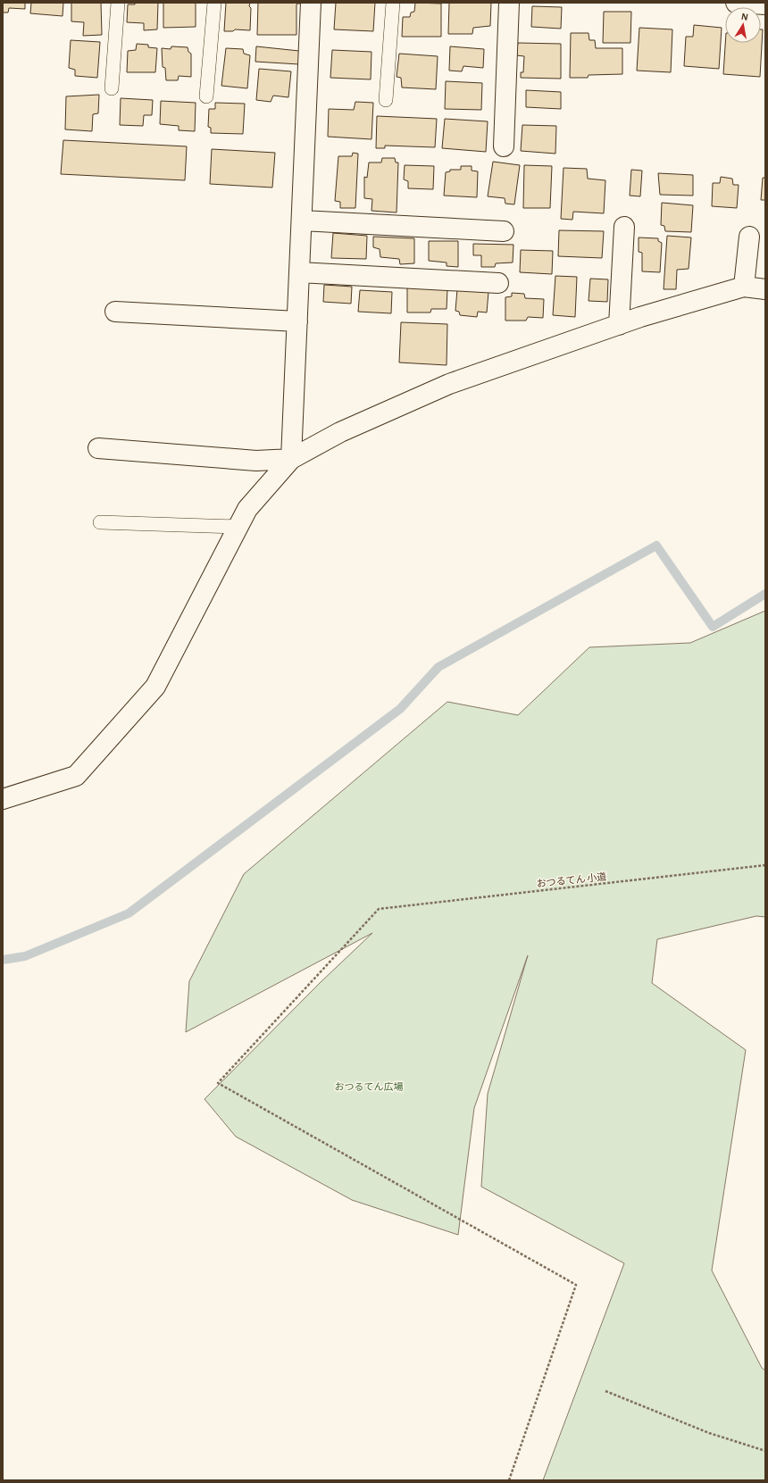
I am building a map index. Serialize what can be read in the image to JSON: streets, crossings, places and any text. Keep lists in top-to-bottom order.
{
  "streets": {
    "path": ["おつるてん 小道"]
  },
  "parks": ["おつるてん広場"],
  "north": "top"
}
